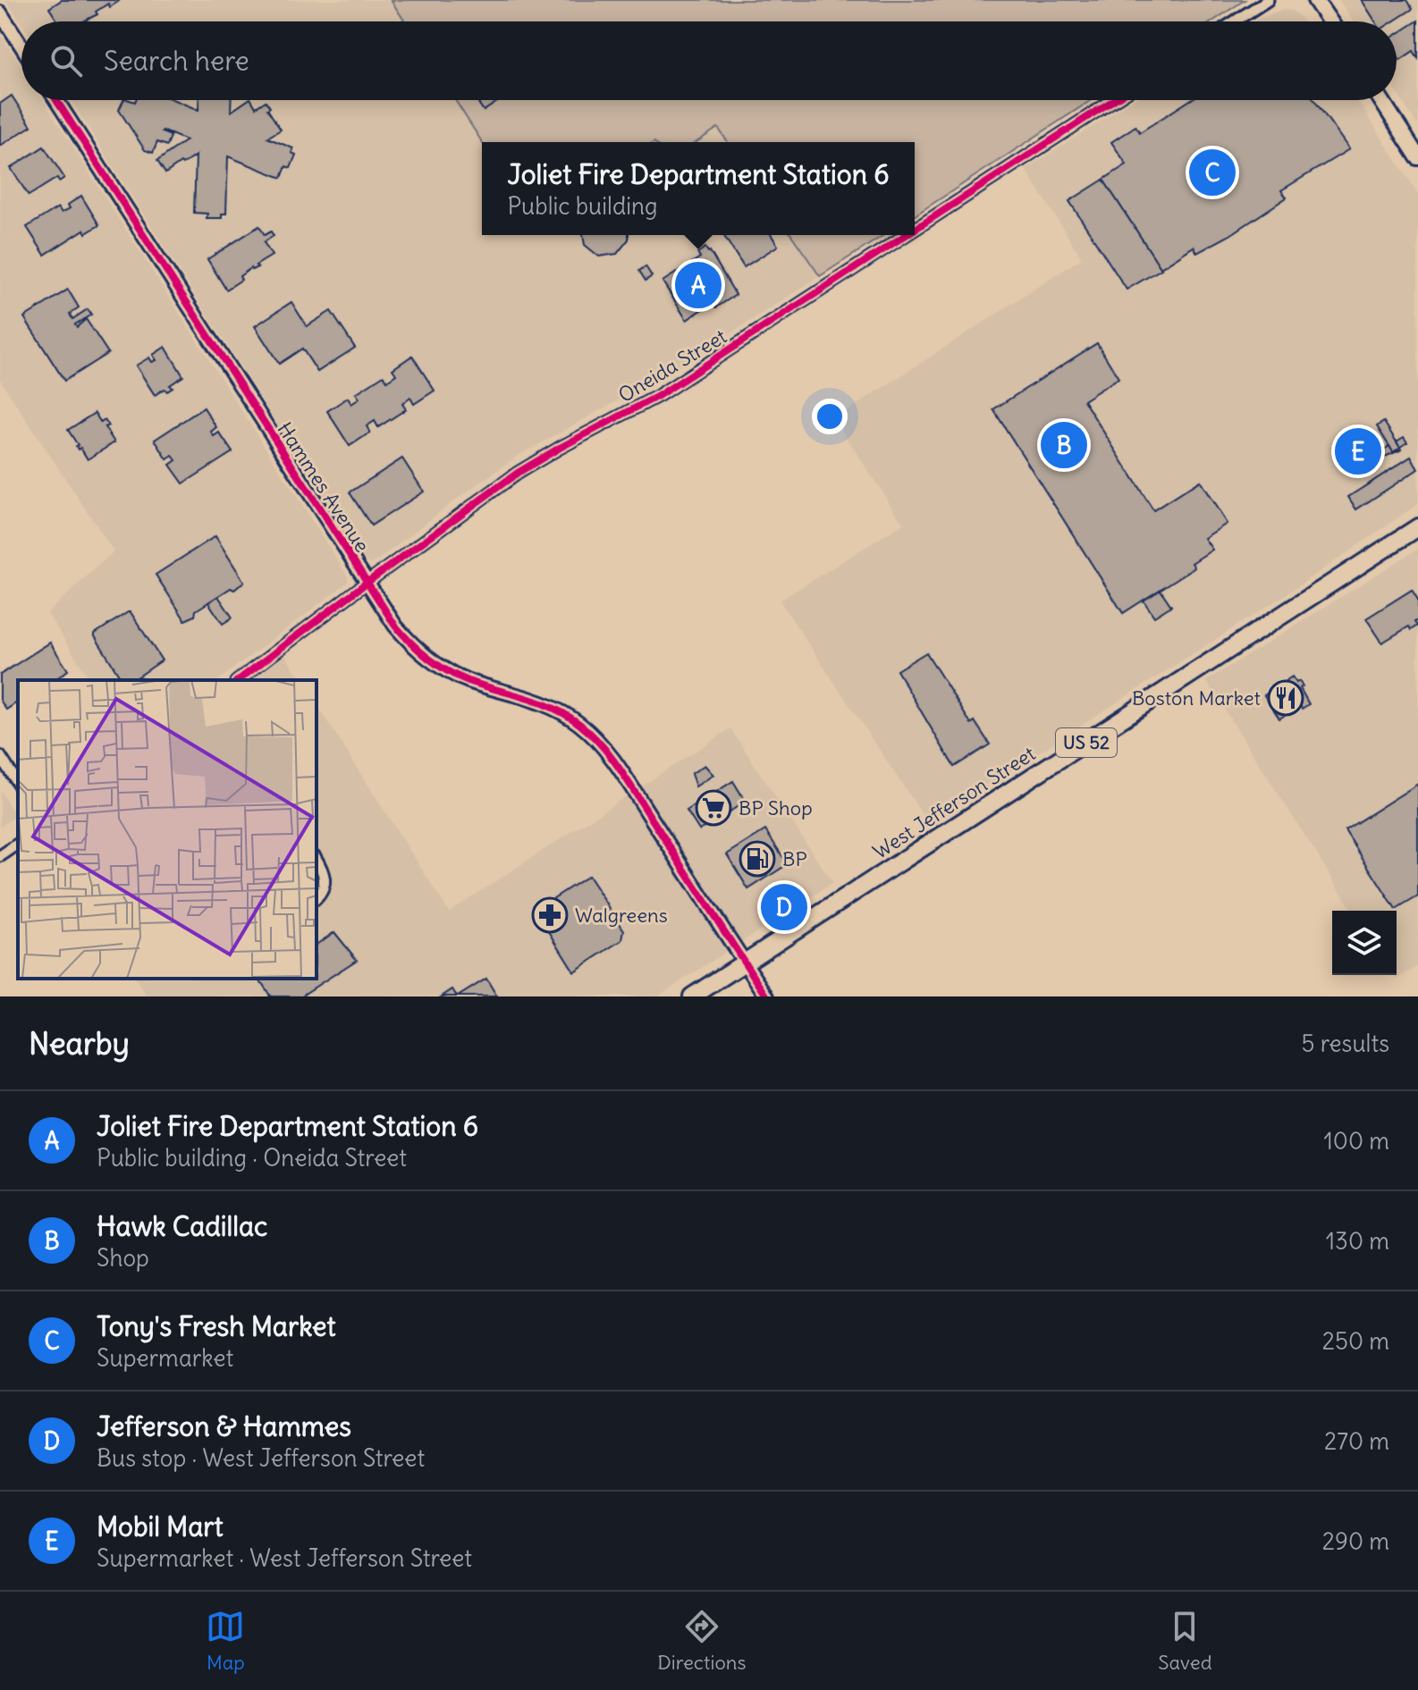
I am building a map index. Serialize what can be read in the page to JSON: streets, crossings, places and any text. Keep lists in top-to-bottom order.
{
  "streets": {
    "main road": ["US 52", "West Jefferson Street"],
    "street": ["Oneida Street", "Hammes Avenue"]
  },
  "crossings": [
    ["Oneida Street", "Hammes Avenue"],
    ["Hammes Avenue", "West Jefferson Street"]
  ],
  "places": {
    "restaurant": ["Boston Market"],
    "supermarket": ["BP Shop"],
    "fuel station": ["BP"],
    "pharmacy": ["Walgreens"]
  },
  "page": {
    "search": "Search here",
    "popup": ["Joliet Fire Department Station 6", "Public building"],
    "pins": [
      "C",
      "A",
      "B",
      "E",
      "D"
    ],
    "heading": ["Nearby", "5 results"],
    "list": [
      {
        "mark": "A",
        "name": "Joliet Fire Department Station 6",
        "note": "Public building · Oneida Street",
        "value": "100 m"
      },
      {
        "mark": "B",
        "name": "Hawk Cadillac",
        "note": "Shop",
        "value": "130 m"
      },
      {
        "mark": "C",
        "name": "Tony's Fresh Market",
        "note": "Supermarket",
        "value": "250 m"
      },
      {
        "mark": "D",
        "name": "Jefferson & Hammes",
        "note": "Bus stop · West Jefferson Street",
        "value": "270 m"
      },
      {
        "mark": "E",
        "name": "Mobil Mart",
        "note": "Supermarket · West Jefferson Street",
        "value": "290 m"
      }
    ],
    "nav": ["Map", "Directions", "Saved"]
  }
}
